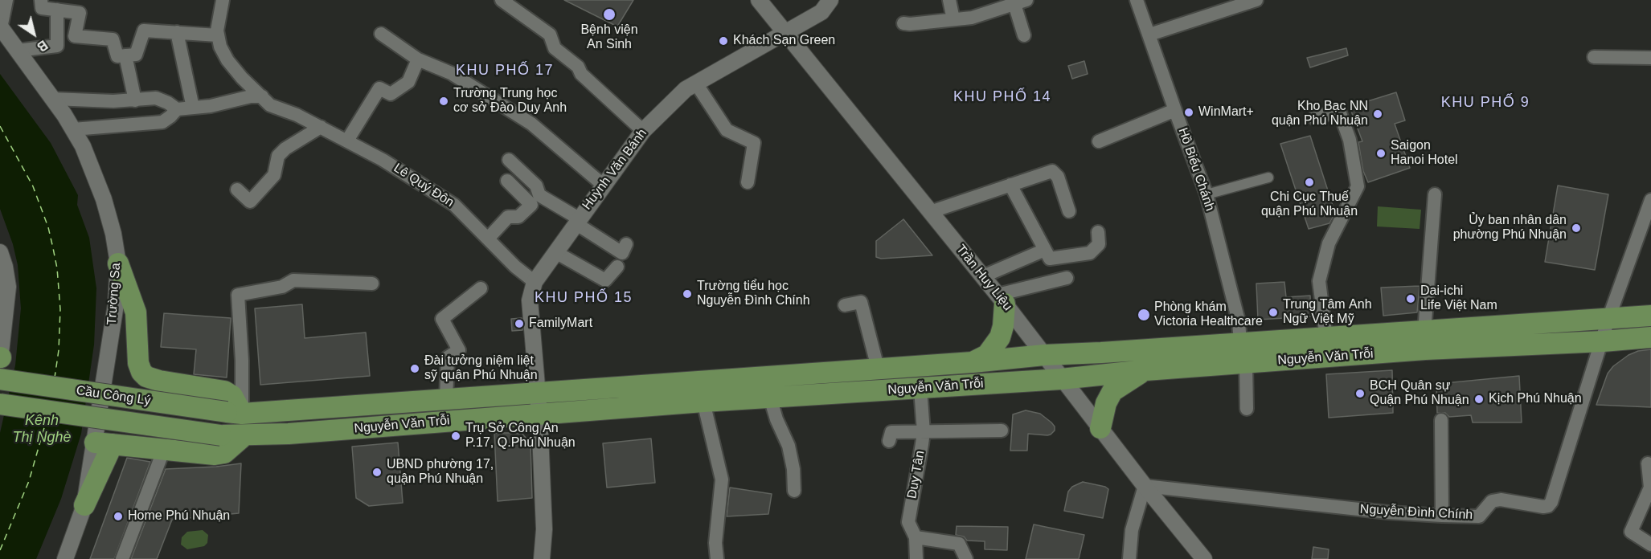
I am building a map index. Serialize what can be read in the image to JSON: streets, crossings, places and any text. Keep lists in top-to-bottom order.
{
  "streets": {
    "main road": ["Nguyễn Văn Trỗi", "Cầu Công Lý"],
    "street": [
      "Huỳnh Văn Bánh",
      "Hồ Biểu Chánh",
      "Lê Quý Ðôn",
      "Trần Huy Liệu",
      "Trường Sa",
      "Duy Tân",
      "Nguyễn Đình Chính"
    ]
  },
  "crossings": [
    ["Huỳnh Văn Bánh", "Lê Quý Ðôn"],
    ["Huỳnh Văn Bánh", "Trần Huy Liệu"],
    ["Huỳnh Văn Bánh", "Nguyễn Văn Trỗi"],
    ["Hồ Biểu Chánh", "Nguyễn Văn Trỗi"],
    ["Trần Huy Liệu", "Nguyễn Văn Trỗi"],
    ["Trần Huy Liệu", "Nguyễn Đình Chính"],
    ["Nguyễn Văn Trỗi", "Cầu Công Lý"],
    ["Nguyễn Văn Trỗi", "Duy Tân"],
    ["Nguyễn Văn Trỗi", "Nguyễn Đình Chính"]
  ],
  "districts": [
    "KHU PHỐ 17",
    "KHU PHỐ 14",
    "KHU PHỐ 9",
    "KHU PHỐ 15"
  ],
  "water": ["Kênh Thị Nghè"],
  "places": [
    "Bệnh viện An Sinh",
    "Khách Sạn Green",
    "Trường Trung học cơ sở Đào Duy Anh",
    "WinMart+",
    "Kho Bạc NN quận Phú Nhuận",
    "Saigon Hanoi Hotel",
    "Chi Cục Thuế quận Phú Nhuận",
    "Ủy ban nhân dân phường Phú Nhuận",
    "Trường tiểu học Nguyễn Đình Chính",
    "Dai-ichi Life Việt Nam",
    "Trung Tâm Anh Ngữ Việt Mỹ",
    "Phòng khám Victoria Healthcare",
    "FamilyMart",
    "Đài tưởng niệm liệt sỹ quận Phú Nhuận",
    "BCH Quân sự Quận Phú Nhuận",
    "Kịch Phú Nhuận",
    "Trụ Sở Công An P.17, Q.Phú Nhuận",
    "UBND phường 17, quận Phú Nhuận",
    "Home Phú Nhuận"
  ],
  "north": "bottom right"
}
